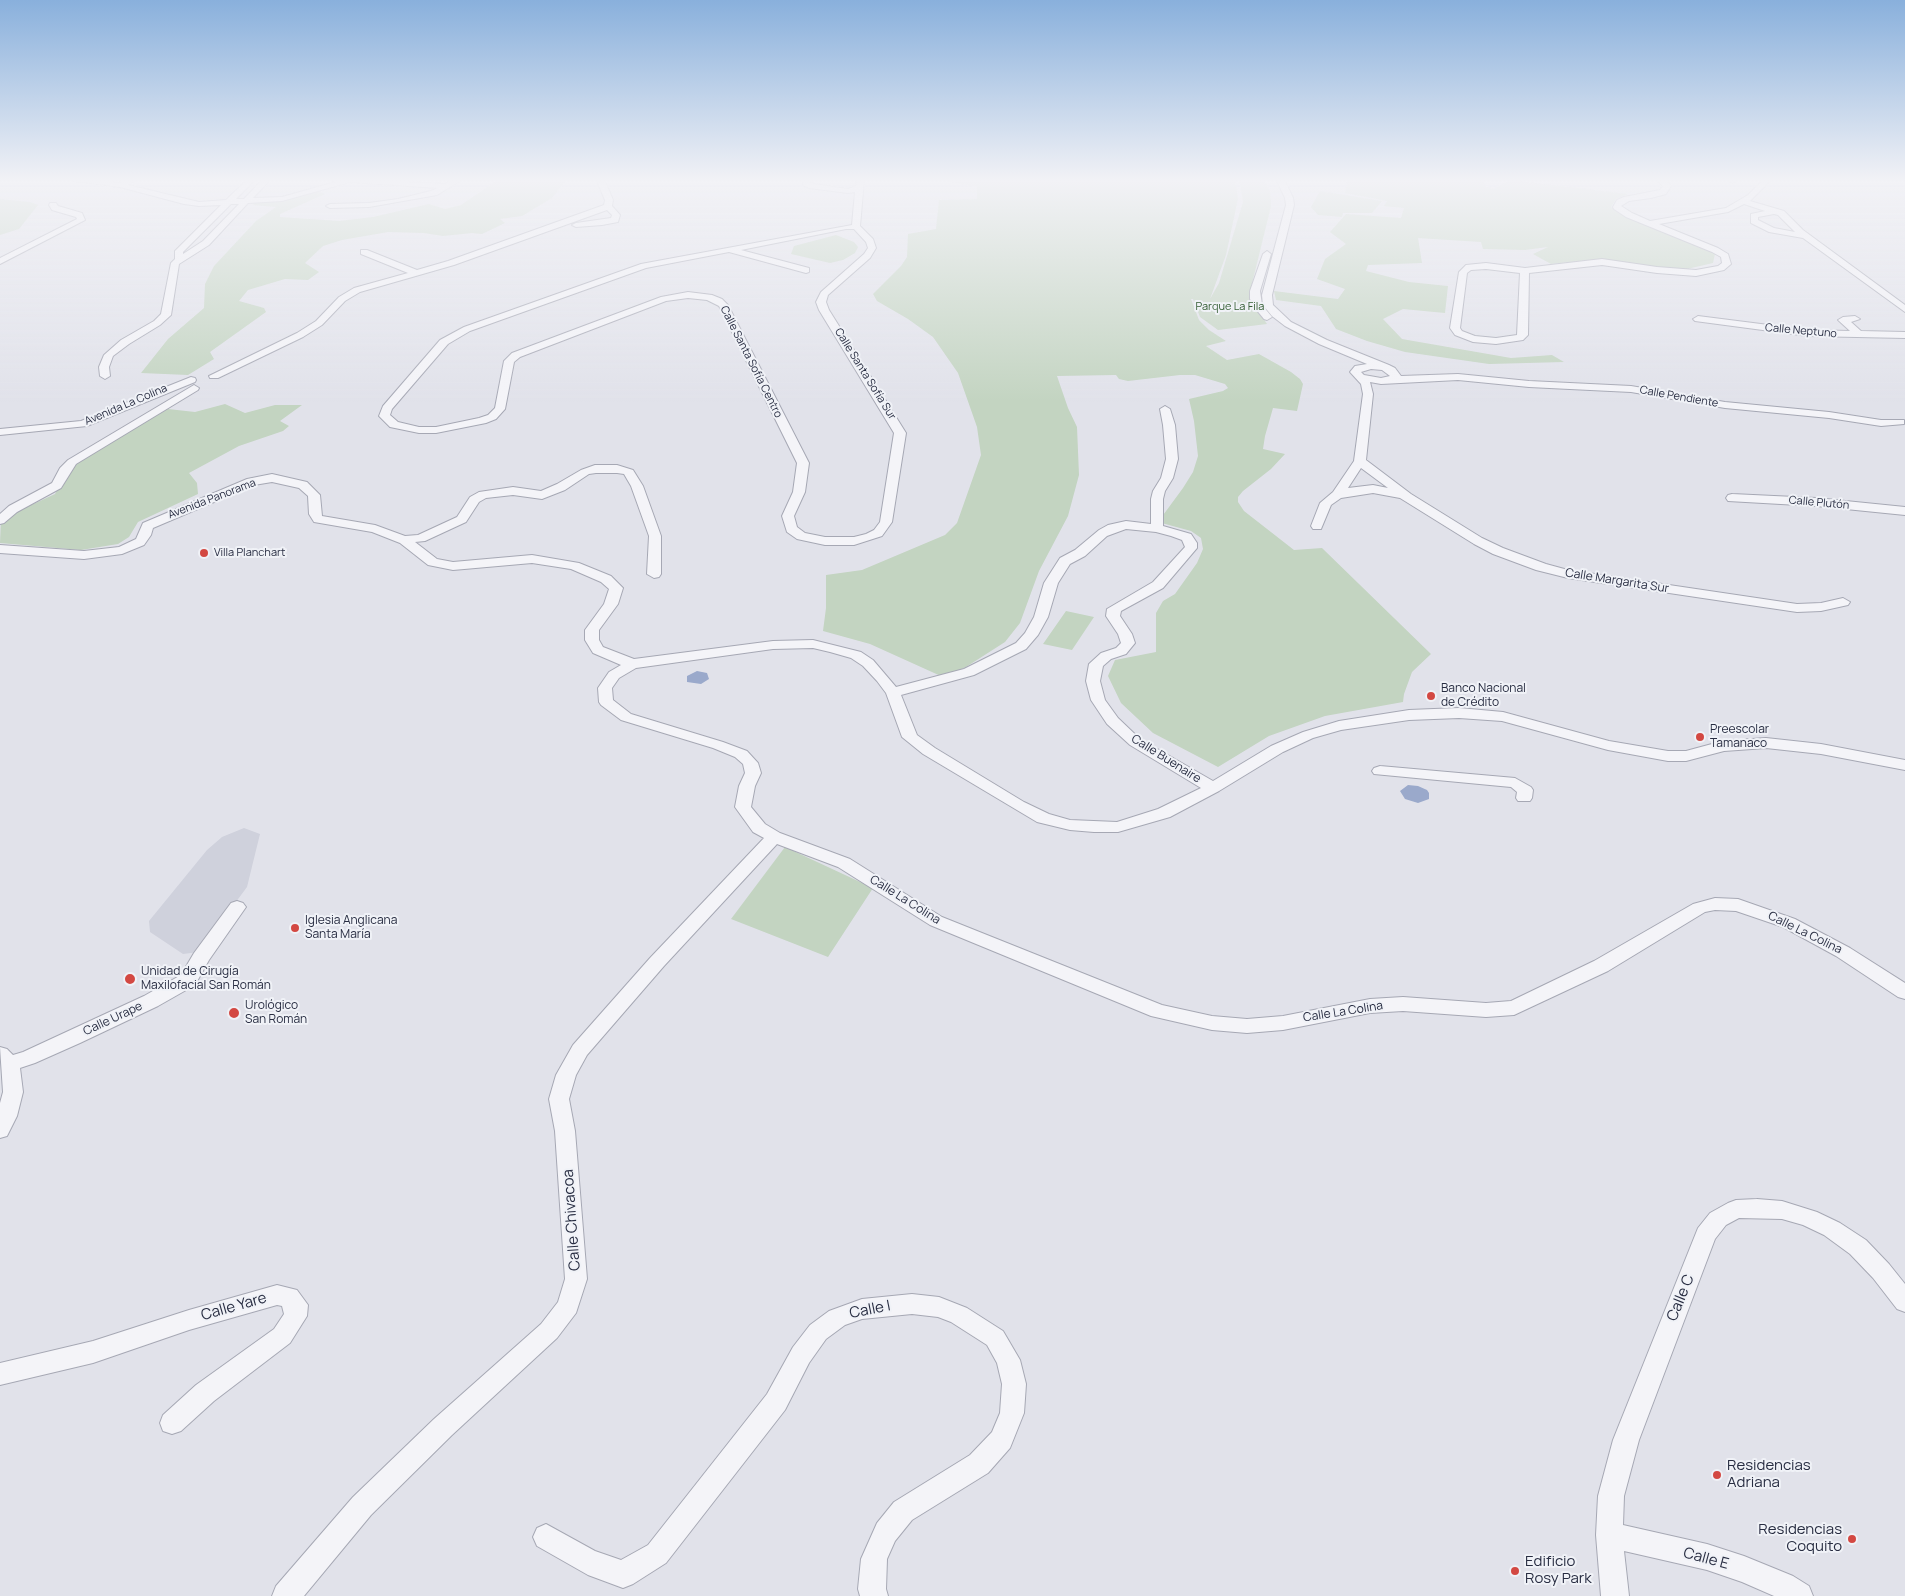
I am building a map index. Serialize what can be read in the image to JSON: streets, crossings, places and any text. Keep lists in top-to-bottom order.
{
  "streets": {
    "street": [
      "Calle Neptuno",
      "Calle Santa Sofía Centro",
      "Calle Santa Sofía Sur",
      "Calle Pendiente",
      "Avenida La Colina",
      "Avenida Panorama",
      "Calle Plutón",
      "Calle Margarita Sur",
      "Calle Buenaire",
      "Calle La Colina",
      "Calle Urape",
      "Calle Chivacoa",
      "Calle C",
      "Calle Yare",
      "Calle I",
      "Calle E"
    ]
  },
  "crossings": [
    ["Calle Santa Sofía Centro", "Calle Santa Sofía Sur"],
    ["Avenida Panorama", "Calle La Colina"],
    ["Calle La Colina", "Calle Chivacoa"],
    ["Calle C", "Calle E"]
  ],
  "parks": ["Parque La Fila"],
  "places": [
    "Villa Planchart",
    "Banco Nacional de Crédito",
    "Preescolar Tamanaco",
    "Iglesia Anglicana Santa María",
    "Unidad de Cirugía Maxilofacial San Román",
    "Urológico San Román",
    "Residencias Adriana",
    "Residencias Coquito",
    "Edificio Rosy Park"
  ]
}
